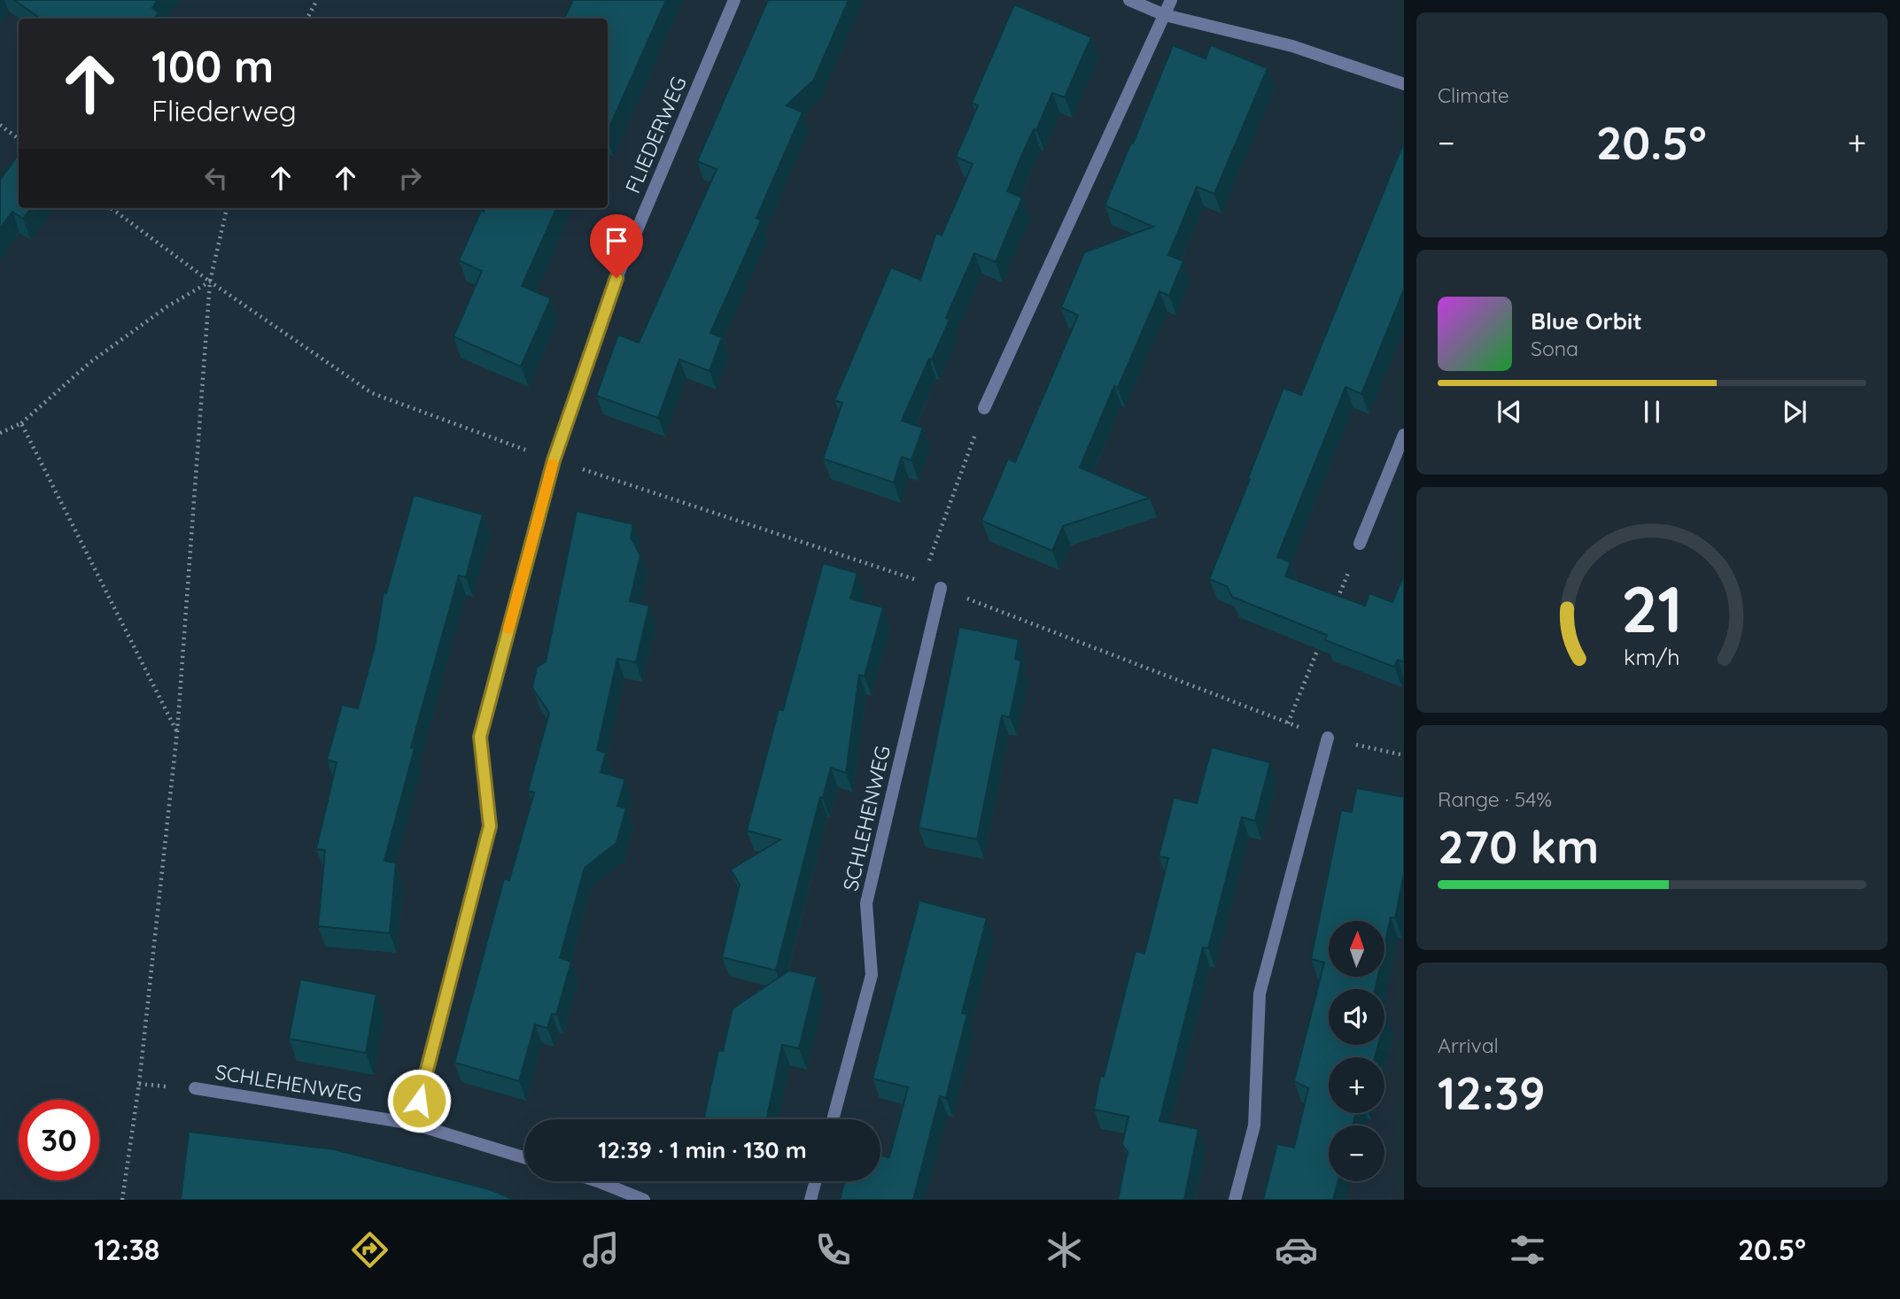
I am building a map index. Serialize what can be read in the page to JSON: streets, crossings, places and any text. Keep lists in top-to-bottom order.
{
  "streets": {
    "street": ["FLIEDERWEG", "SCHLEHENWEG"]
  },
  "north": "top",
  "page": {
    "tile": [
      "Climate",
      ["Range · 54%", "270 km"],
      ["Arrival", "12:39"]
    ],
    "turn": ["100 m", "Fliederweg"],
    "heat": ["−", "20.5°", "+"],
    "song": ["Blue Orbit", "Sona"],
    "map_buttons": ["+", "−"],
    "limit": "30",
    "trip": "12:39 · 1 min · 130 m",
    "tabs": ["12:38", "20.5°"],
    "gauge": ["21", "km/h"]
  }
}
